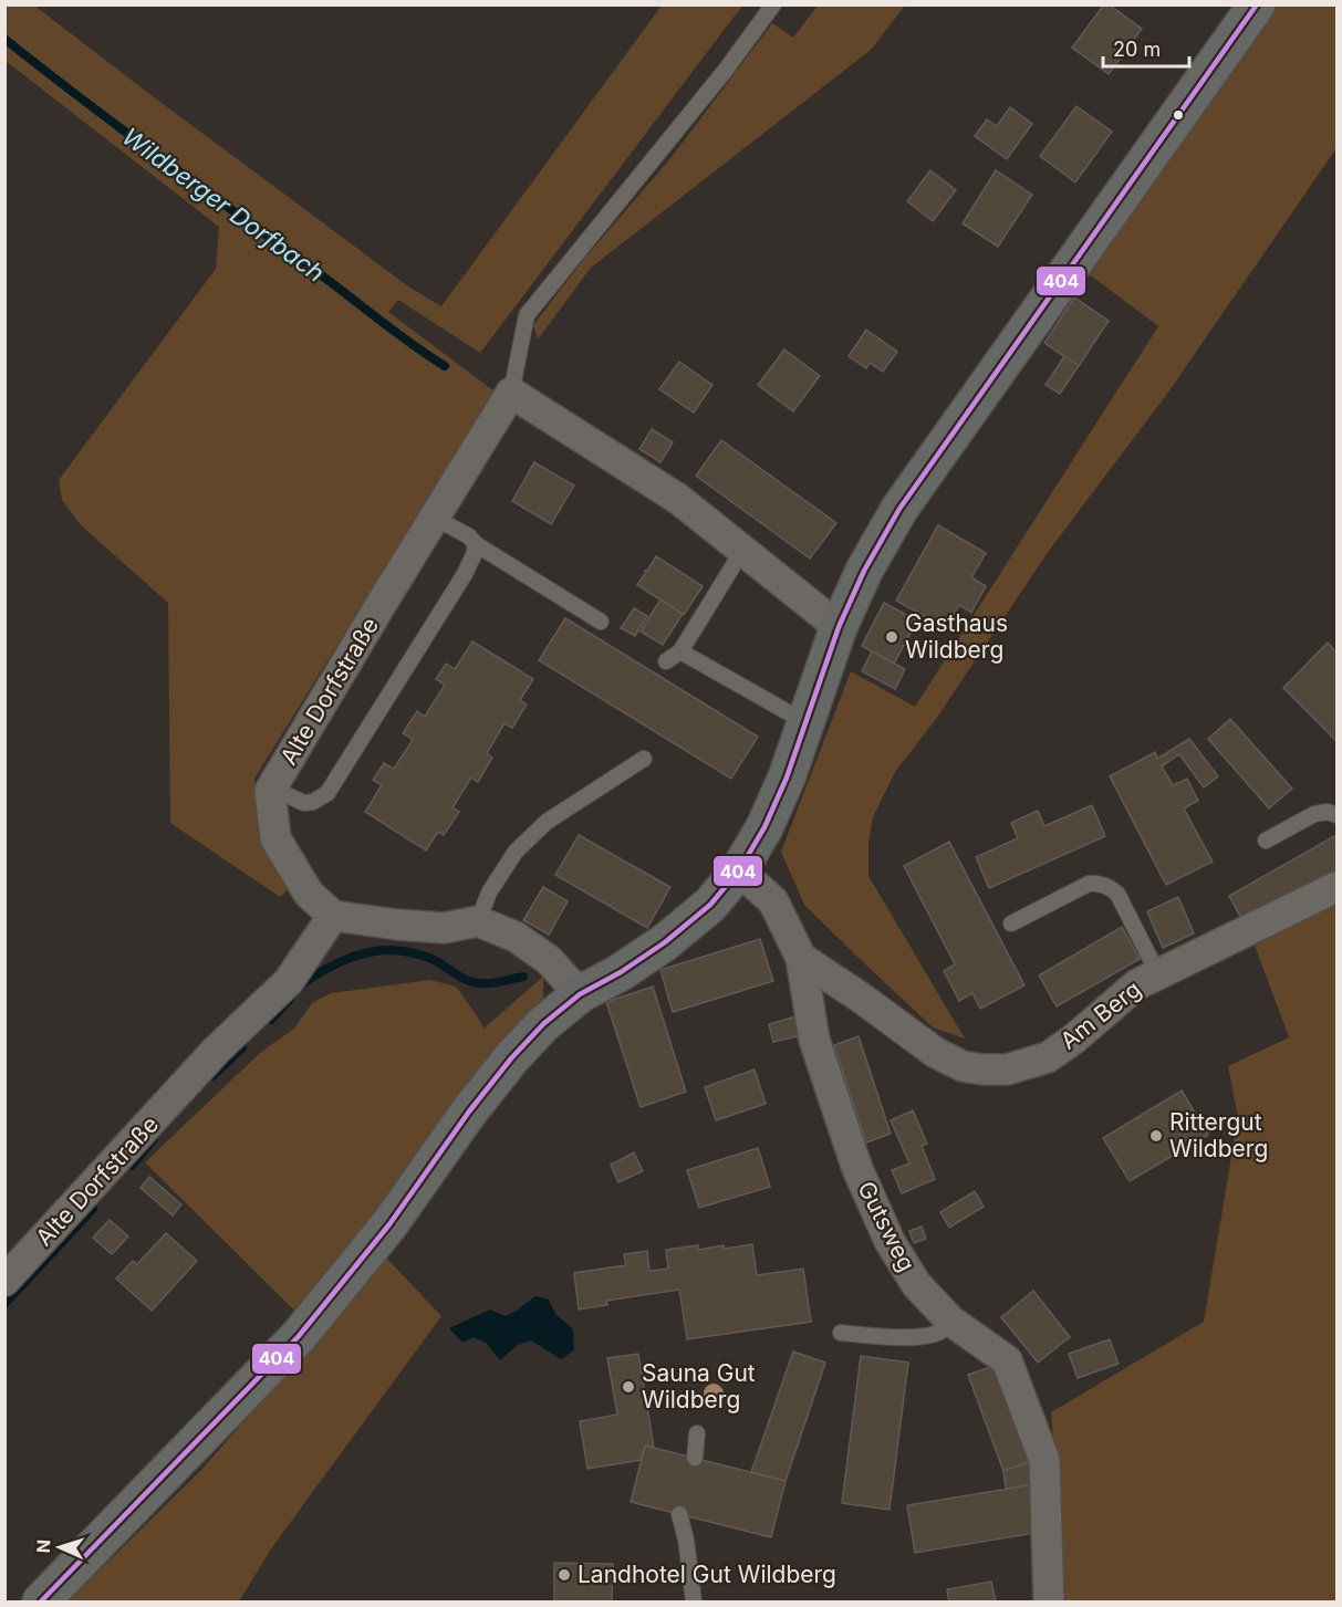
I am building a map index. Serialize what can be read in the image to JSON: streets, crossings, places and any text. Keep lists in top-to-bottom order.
{
  "streets": {
    "street": ["Alte Dorfstraße", "Am Berg", "Gutsweg"]
  },
  "crossings": [
    ["Am Berg", "Gutsweg"]
  ],
  "water": ["Wildberger Dorfbach"],
  "places": [
    "Gasthaus Wildberg",
    "Rittergut Wildberg",
    "Sauna Gut Wildberg",
    "Landhotel Gut Wildberg"
  ],
  "lines": ["transit line 404"],
  "scale_bar": "20 m",
  "north": "left"
}
